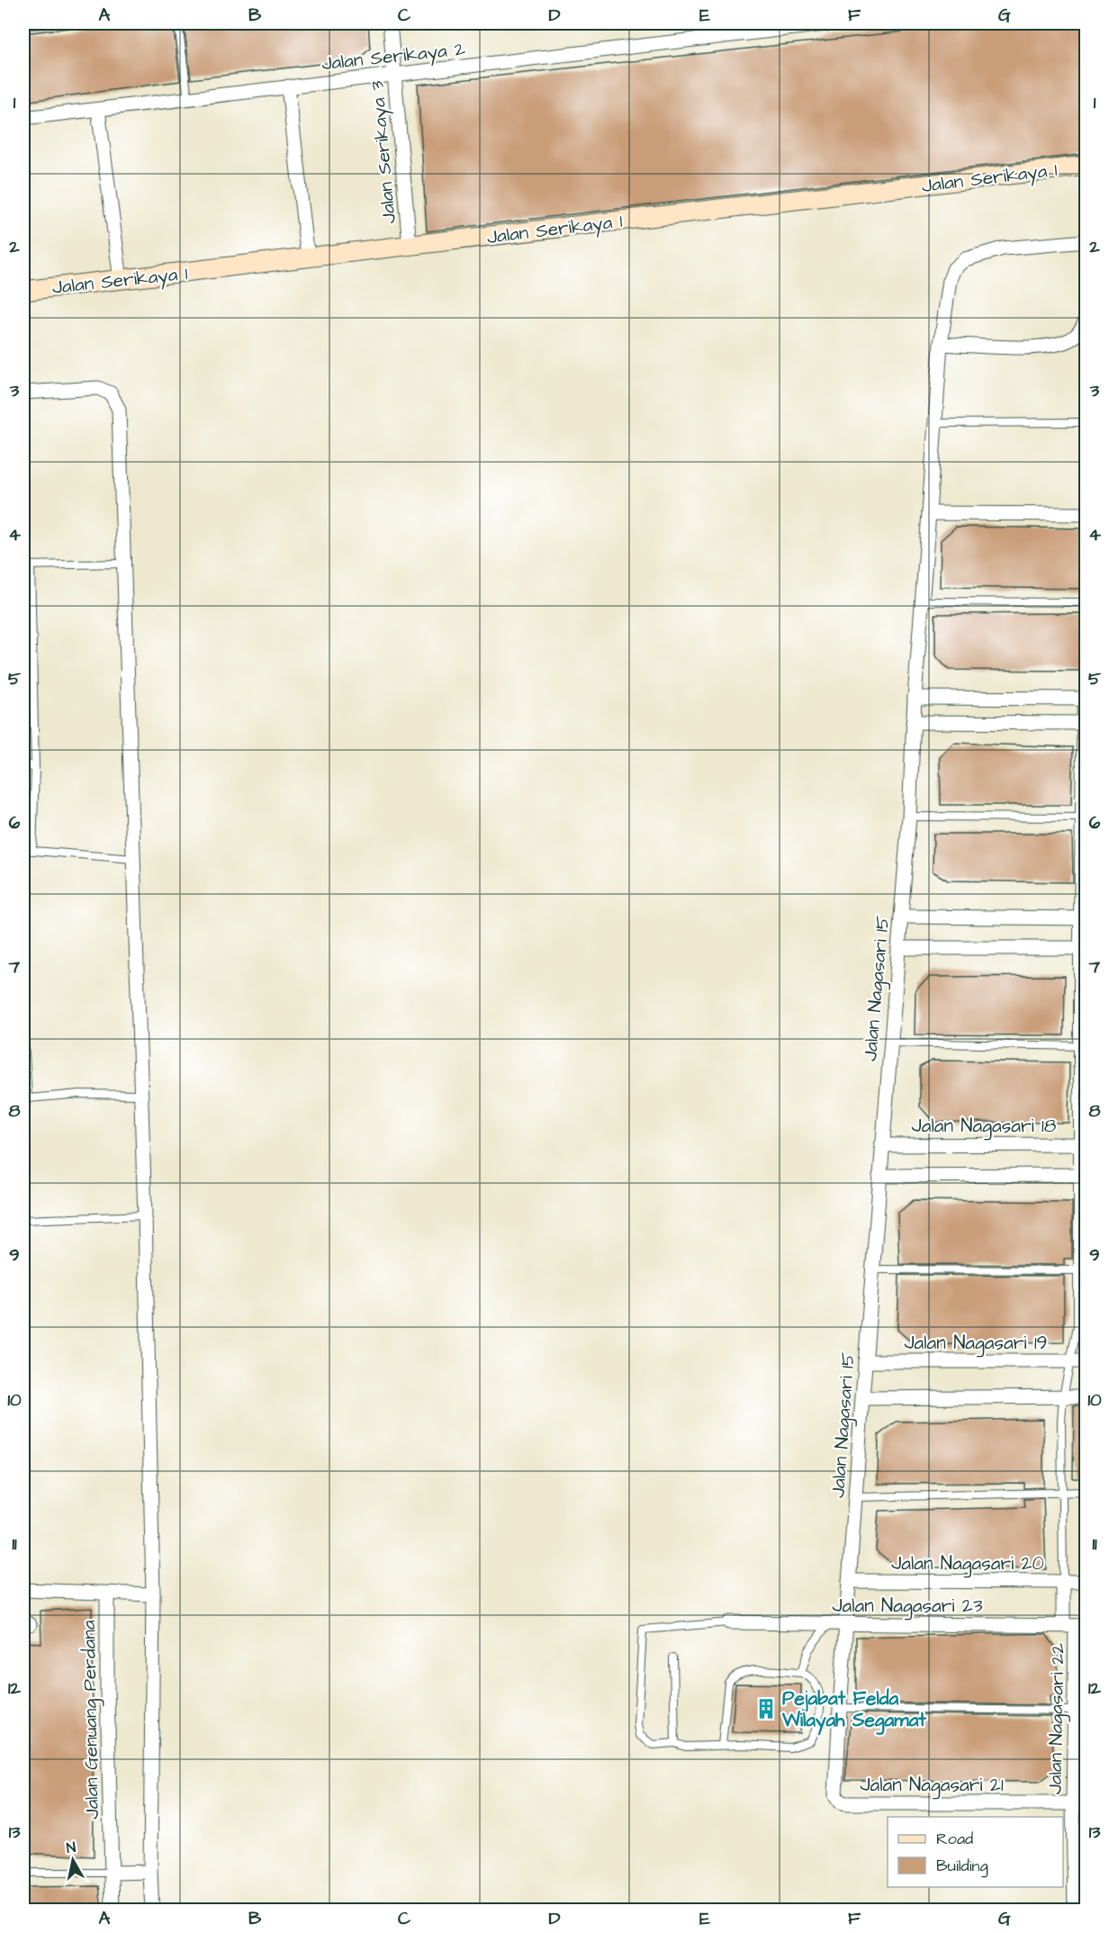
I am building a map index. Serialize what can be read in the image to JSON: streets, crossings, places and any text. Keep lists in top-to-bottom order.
{
  "streets": {
    "street": [
      "Jalan Serikaya 2",
      "Jalan Serikaya 3",
      "Jalan Serikaya 1",
      "Jalan Nagasari 15",
      "Jalan Nagasari 18",
      "Jalan Nagasari 19",
      "Jalan Nagasari 20",
      "Jalan Nagasari 23",
      "Jalan Nagasari 22",
      "Jalan Genuang Perdana",
      "Jalan Nagasari 21"
    ]
  },
  "crossings": [
    ["Jalan Serikaya 2", "Jalan Serikaya 3"],
    ["Jalan Serikaya 3", "Jalan Serikaya 1"],
    ["Jalan Nagasari 15", "Jalan Nagasari 18"],
    ["Jalan Nagasari 15", "Jalan Nagasari 19"],
    ["Jalan Nagasari 15", "Jalan Nagasari 20"],
    ["Jalan Nagasari 15", "Jalan Nagasari 23"],
    ["Jalan Nagasari 15", "Jalan Nagasari 21"],
    ["Jalan Nagasari 20", "Jalan Nagasari 22"],
    ["Jalan Nagasari 23", "Jalan Nagasari 22"],
    ["Jalan Nagasari 23", "Jalan Nagasari 21"],
    ["Jalan Nagasari 22", "Jalan Nagasari 21"]
  ],
  "places": {
    "building": ["Pejabat Felda Wilayah Segamat"]
  },
  "legend": ["Road", "Building"],
  "north": "top",
  "grid": {
    "columns": [
      "A",
      "B",
      "C",
      "D",
      "E",
      "F",
      "G"
    ],
    "rows": [
      "1",
      "2",
      "3",
      "4",
      "5",
      "6",
      "7",
      "8",
      "9",
      "10",
      "11",
      "12",
      "13"
    ]
  }
}
